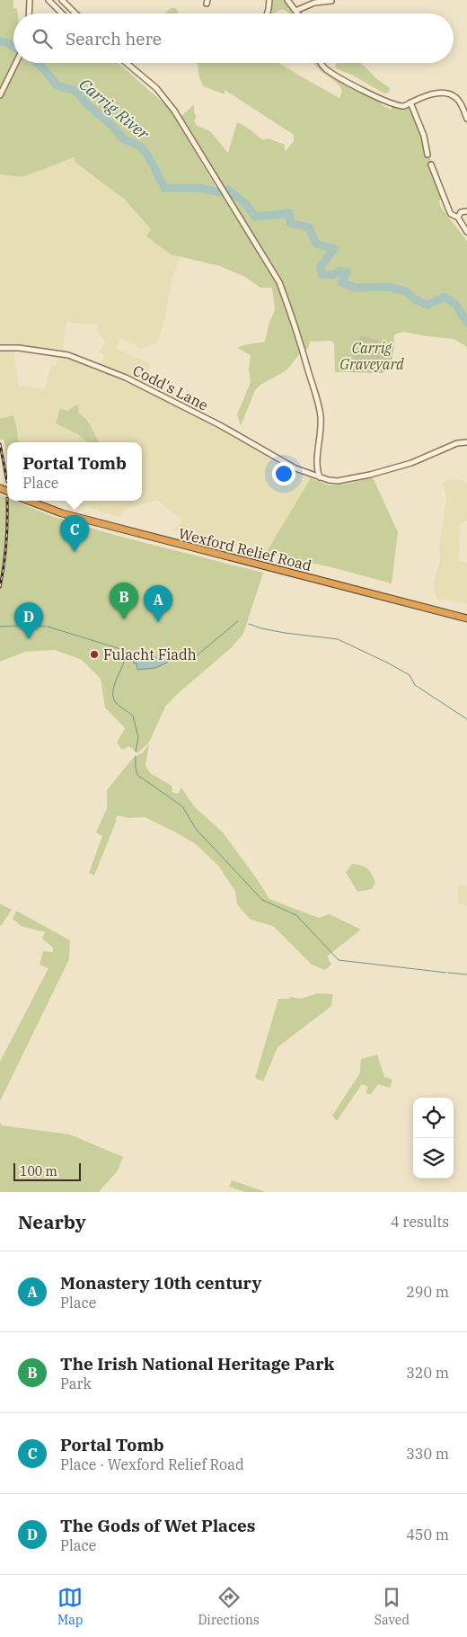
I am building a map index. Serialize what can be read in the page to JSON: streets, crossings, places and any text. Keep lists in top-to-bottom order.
{
  "streets": {
    "highway": ["Wexford Relief Road"],
    "street": ["Codd's Lane"]
  },
  "water": ["Carrig River"],
  "parks": ["Carrig Graveyard"],
  "places": ["Fulacht Fiadh"],
  "scale_bar": "100 m",
  "page": {
    "search": "Search here",
    "popup": ["Portal Tomb", "Place"],
    "pins": [
      "C",
      "B",
      "A",
      "D"
    ],
    "scale": "100 m",
    "heading": ["Nearby", "4 results"],
    "list": [
      {
        "mark": "A",
        "name": "Monastery 10th century",
        "note": "Place",
        "value": "290 m"
      },
      {
        "mark": "B",
        "name": "The Irish National Heritage Park",
        "note": "Park",
        "value": "320 m"
      },
      {
        "mark": "C",
        "name": "Portal Tomb",
        "note": "Place · Wexford Relief Road",
        "value": "330 m"
      },
      {
        "mark": "D",
        "name": "The Gods of Wet Places",
        "note": "Place",
        "value": "450 m"
      }
    ],
    "nav": ["Map", "Directions", "Saved"]
  }
}
